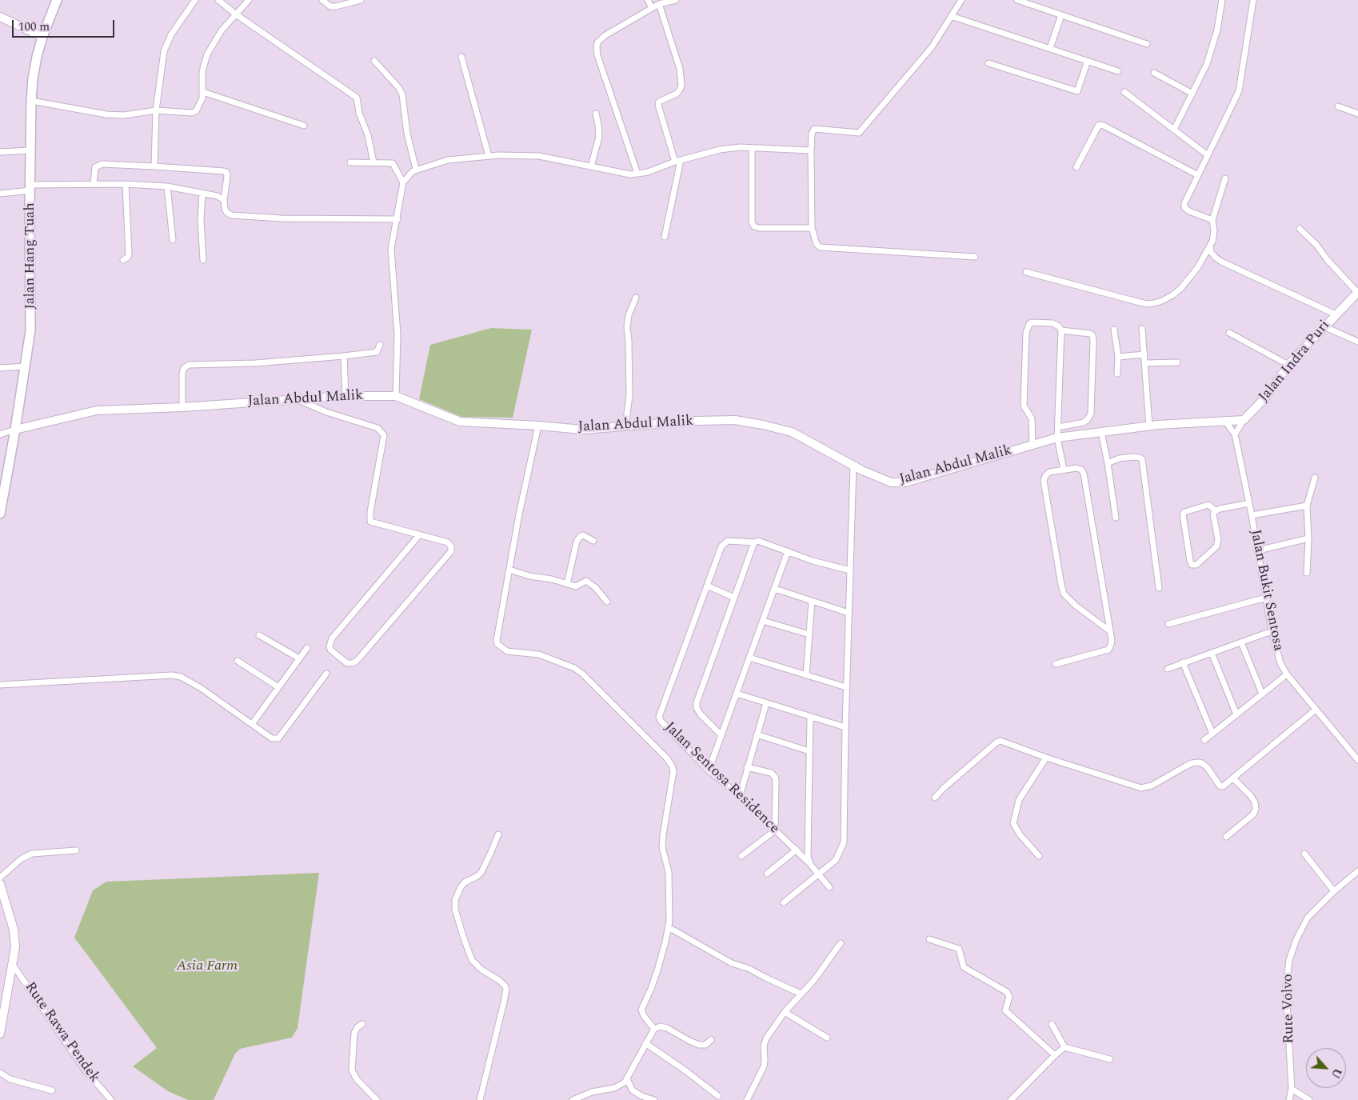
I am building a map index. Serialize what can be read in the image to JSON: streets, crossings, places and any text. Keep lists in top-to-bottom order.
{
  "streets": {
    "main road": ["Jalan Hang Tuah"],
    "street": [
      "Jalan Indra Puri",
      "Jalan Abdul Malik",
      "Jalan Bukit Sentosa",
      "Jalan Sentosa Residence",
      "Rute Volvo",
      "Rute Rawa Pendek"
    ]
  },
  "crossings": [
    ["Jalan Hang Tuah", "Jalan Abdul Malik"],
    ["Jalan Indra Puri", "Jalan Abdul Malik"],
    ["Jalan Indra Puri", "Jalan Bukit Sentosa"],
    ["Jalan Abdul Malik", "Jalan Bukit Sentosa"]
  ],
  "parks": ["Asia Farm"],
  "scale_bar": "100 m",
  "north": "bottom right"
}
